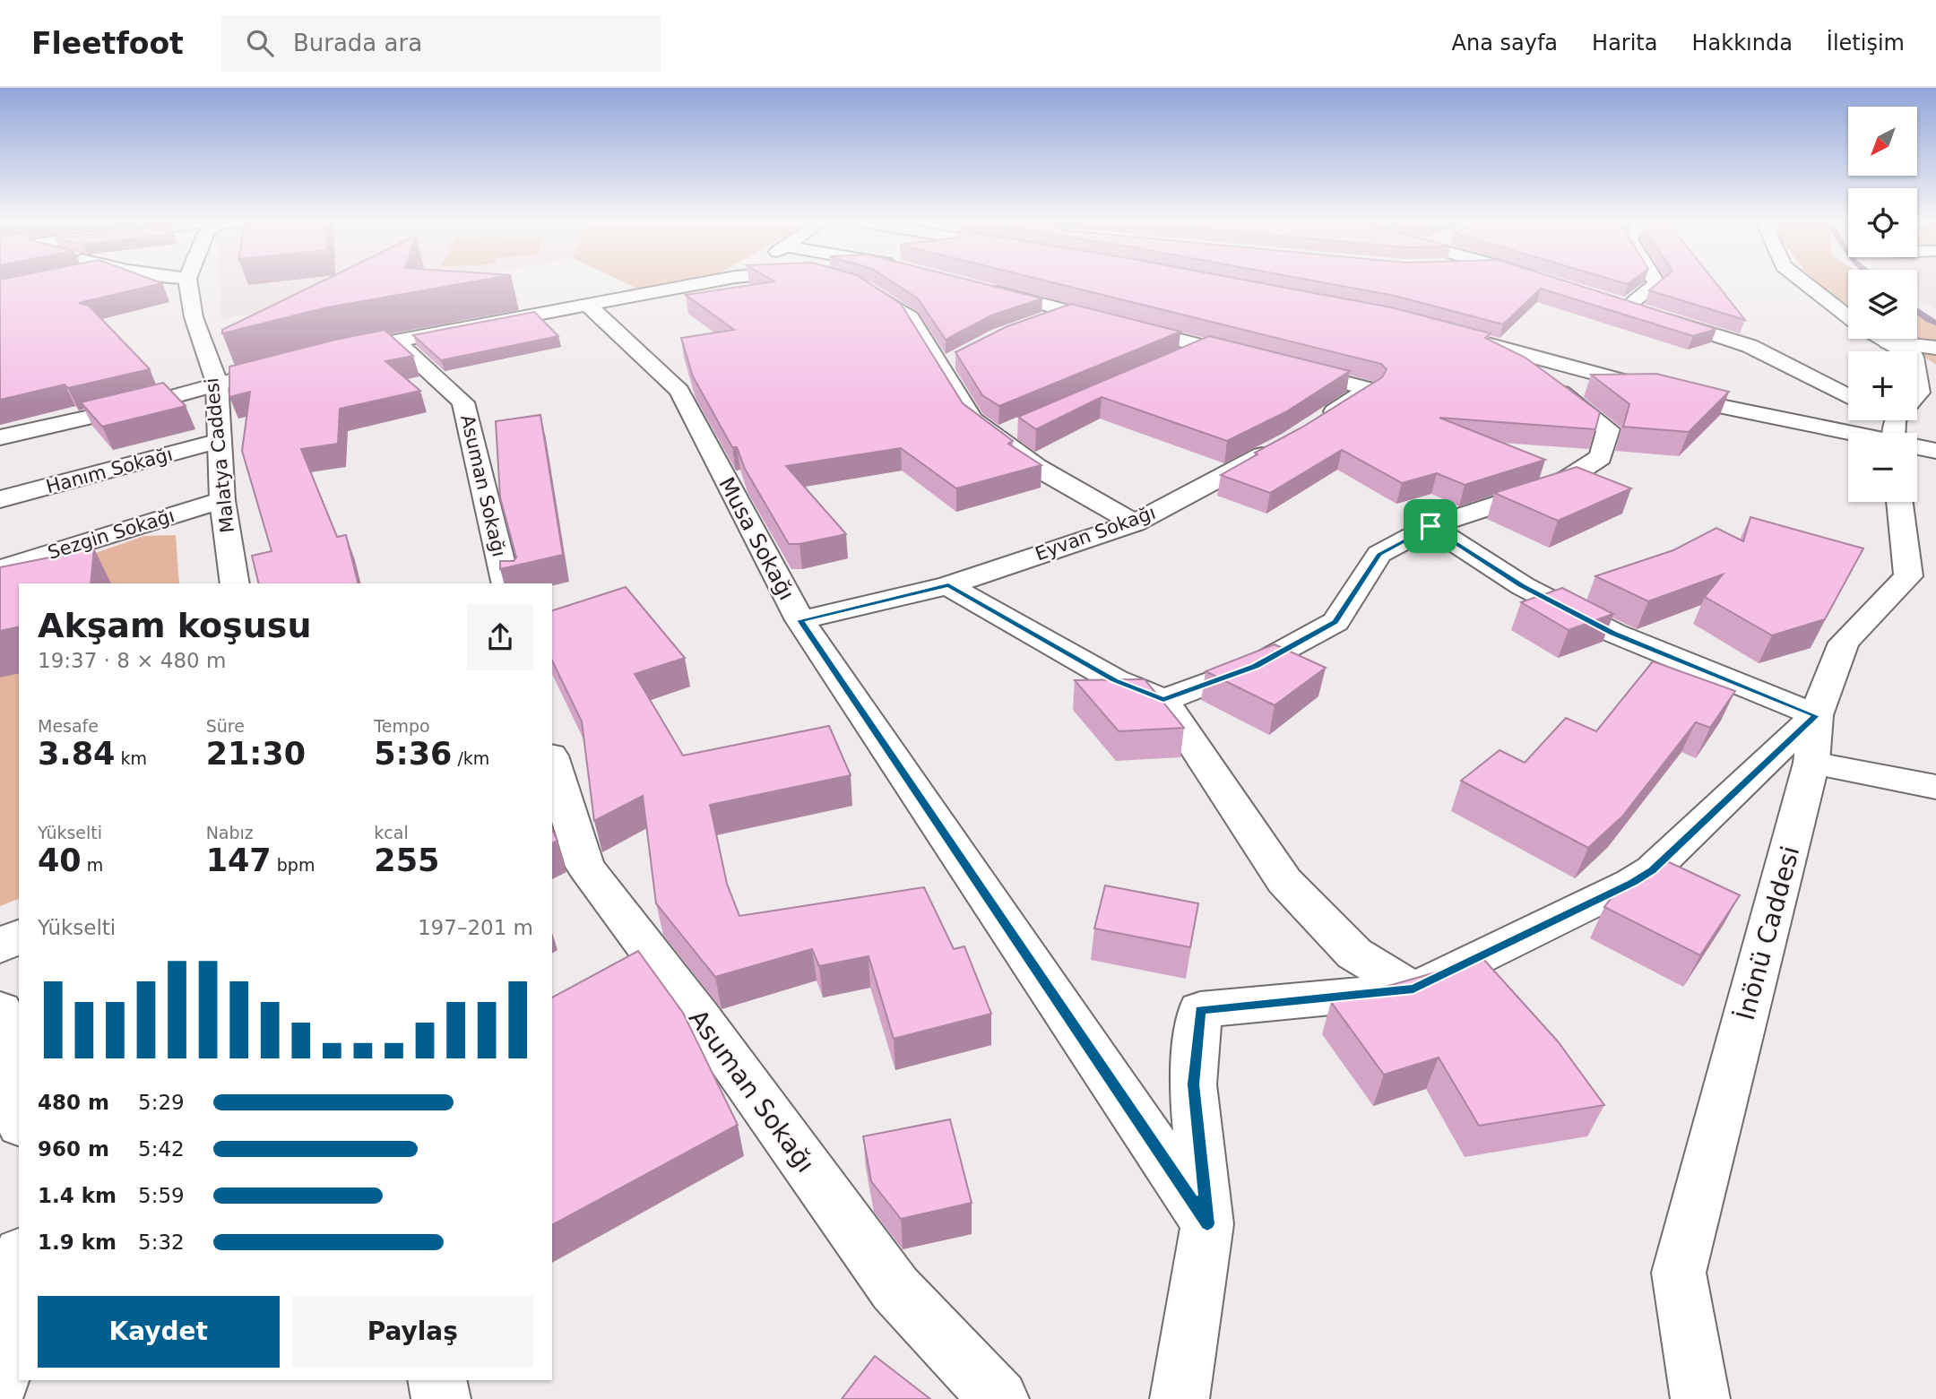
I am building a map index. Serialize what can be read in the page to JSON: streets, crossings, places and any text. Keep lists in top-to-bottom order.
{
  "streets": {
    "street": [
      "Malatya Caddesi",
      "Hanım Sokağı",
      "Asuman Sokağı",
      "Eyvan Sokağı",
      "Sezgin Sokağı",
      "Musa Sokağı",
      "İnönü Caddesi"
    ]
  },
  "crossings": [
    ["Malatya Caddesi", "Hanım Sokağı"],
    ["Malatya Caddesi", "Sezgin Sokağı"],
    ["Eyvan Sokağı", "Musa Sokağı"]
  ],
  "north": "bottom left",
  "page": {
    "header": "Fleetfoot",
    "search": "Burada ara",
    "nav": [
      "Ana sayfa",
      "Harita",
      "Hakkında",
      "İletişim"
    ],
    "map_buttons": ["+", "−"],
    "heading": ["Akşam koşusu", "19:37 · 8 × 480 m"],
    "stats": [
      ["Mesafe", "3.84 km"],
      ["Süre", "21:30"],
      ["Tempo", "5:36 /km"],
      ["Yükselti", "40 m"],
      ["Nabız", "147 bpm"],
      ["kcal", "255"]
    ],
    "chart": ["Yükselti", "197–201 m"],
    "list": [
      {
        "name": "480 m",
        "note": "5:29"
      },
      {
        "name": "960 m",
        "note": "5:42"
      },
      {
        "name": "1.4 km",
        "note": "5:59"
      },
      {
        "name": "1.9 km",
        "note": "5:32"
      }
    ],
    "buttons": ["Kaydet", "Paylaş"]
  }
}
